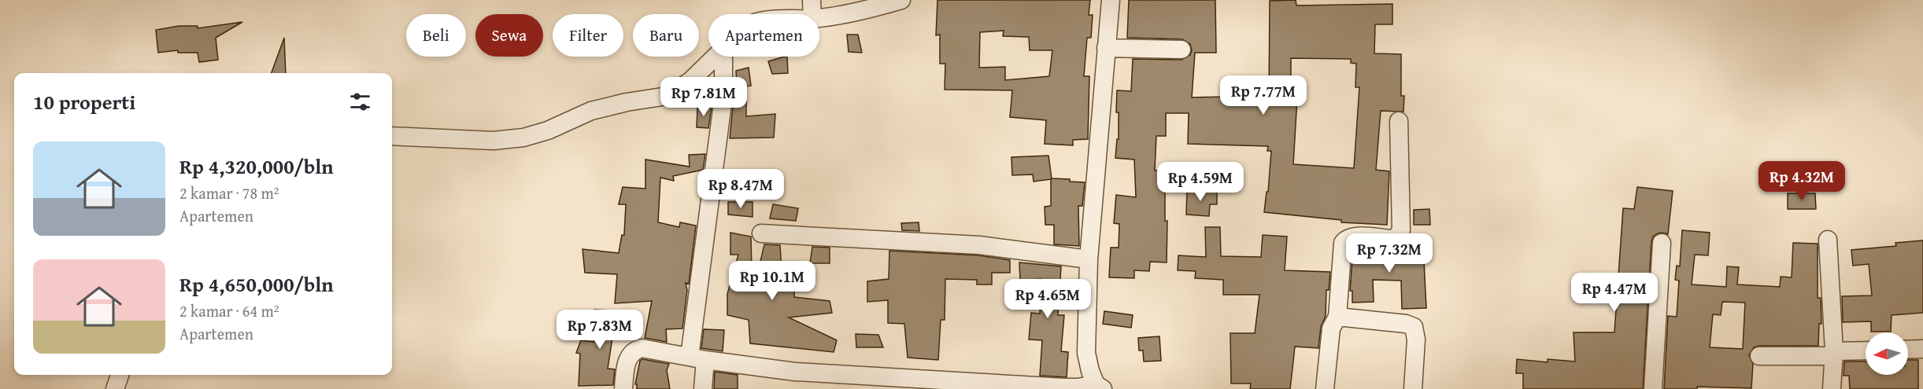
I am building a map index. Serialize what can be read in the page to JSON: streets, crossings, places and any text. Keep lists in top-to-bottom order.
{
  "north": "left",
  "page": {
    "chip": [
      "Beli",
      "Sewa",
      "Filter",
      "Baru",
      "Apartemen"
    ],
    "heading": "10 properti",
    "price": [
      "Rp 7.77M",
      "Rp 7.81M",
      "Rp 4.32M",
      "Rp 4.59M",
      "Rp 8.47M",
      "Rp 7.32M",
      "Rp 10.1M",
      "Rp 4.47M",
      "Rp 4.65M",
      "Rp 7.83M"
    ],
    "list": [
      {
        "name": "Rp 4,320,000/bln",
        "note": "2 kamar · 78 m² · Apartemen"
      },
      {
        "name": "Rp 4,650,000/bln",
        "note": "2 kamar · 64 m² · Apartemen"
      }
    ]
  }
}
